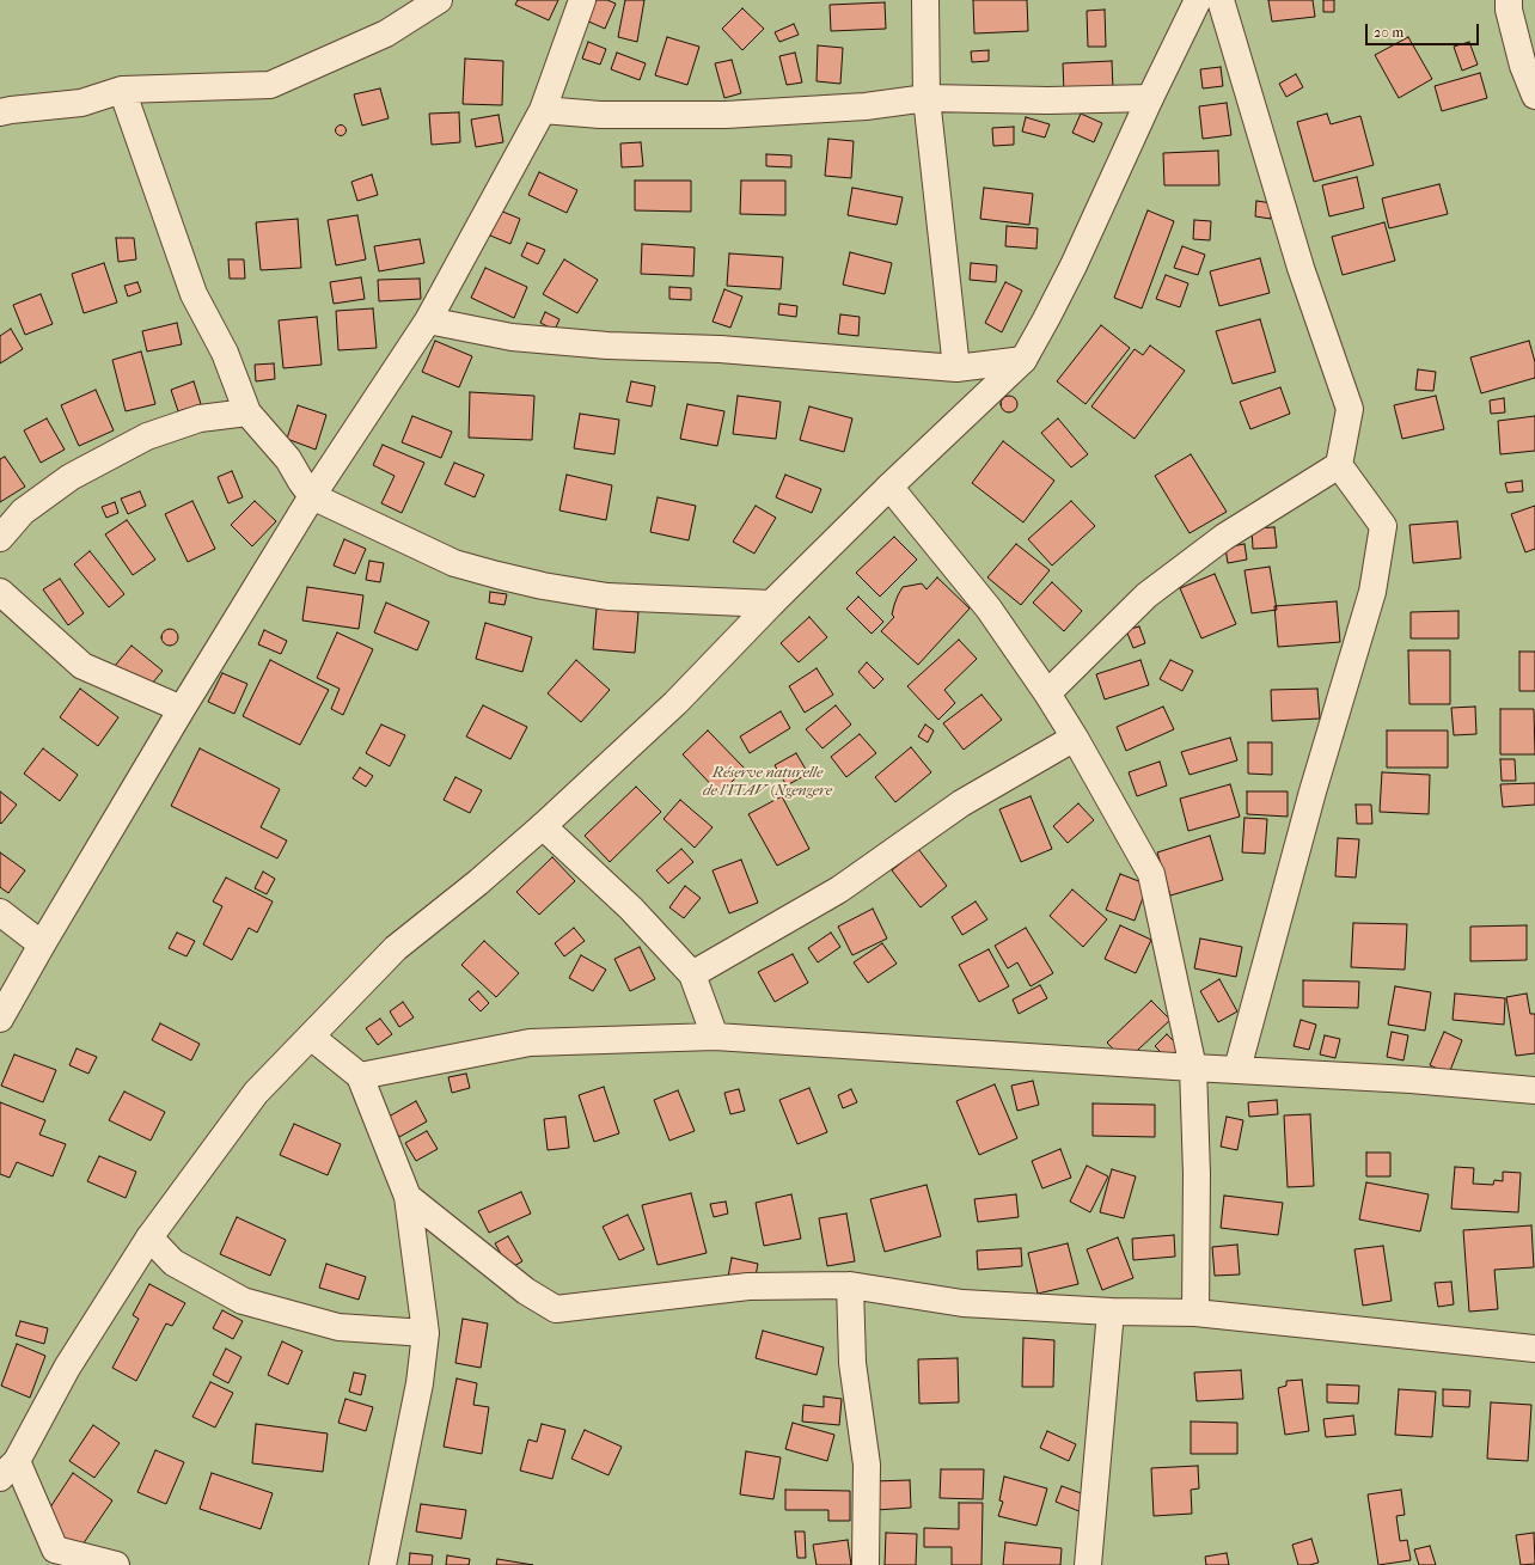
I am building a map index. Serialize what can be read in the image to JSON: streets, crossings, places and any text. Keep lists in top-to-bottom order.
{
  "parks": ["Réserve naturelle de l'ITAV (Ngengere"],
  "scale_bar": "20 m"
}
